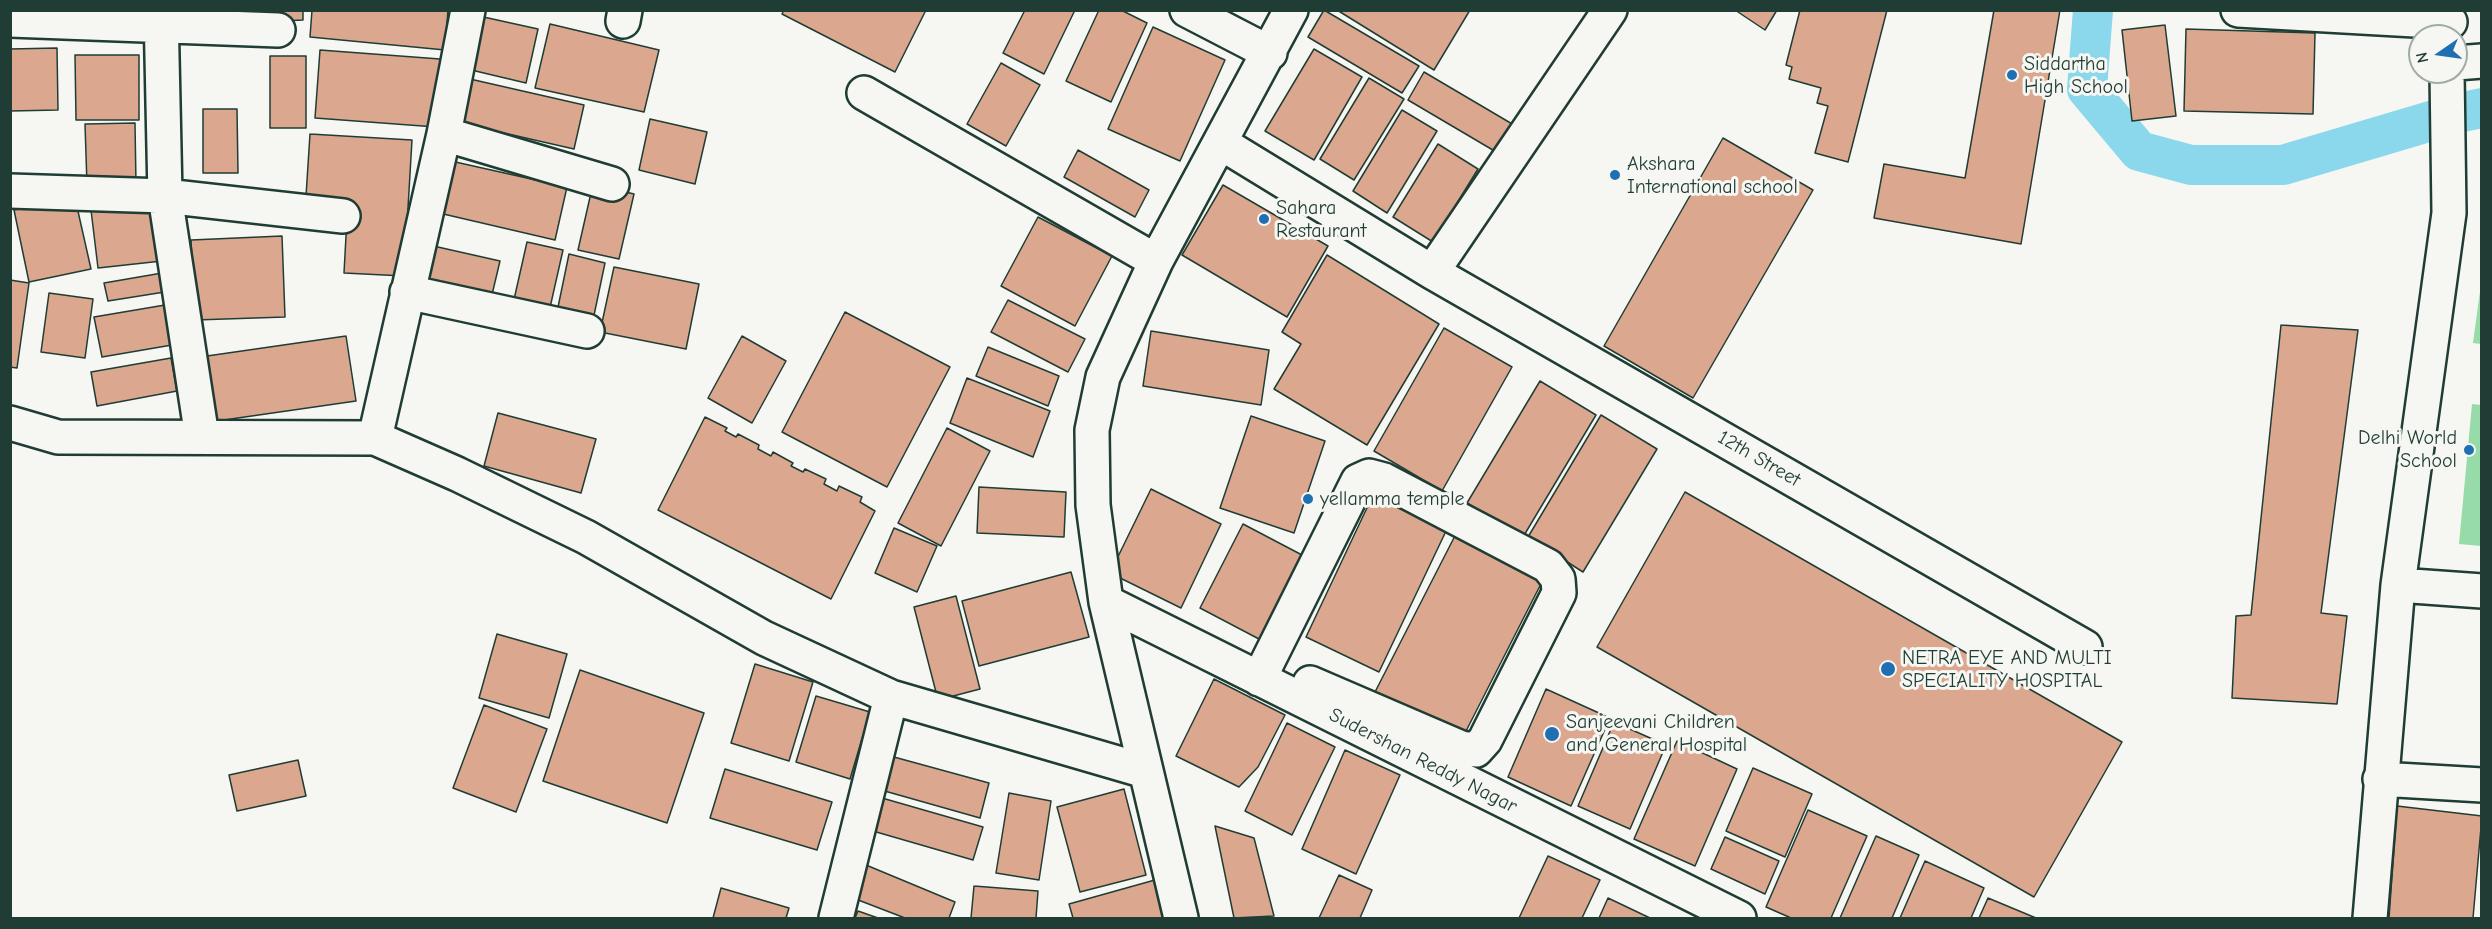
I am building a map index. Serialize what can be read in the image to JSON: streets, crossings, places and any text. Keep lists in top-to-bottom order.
{
  "streets": {
    "street": ["12th Street", "Sudershan Reddy Nagar"]
  },
  "places": [
    "Siddartha High School",
    "Akshara International school",
    "Sahara Restaurant",
    "Delhi World School",
    "yellamma temple",
    "NETRA EYE AND MULTI SPECIALITY HOSPITAL",
    "Sanjeevani Children and General Hospital"
  ],
  "north": "left"
}
